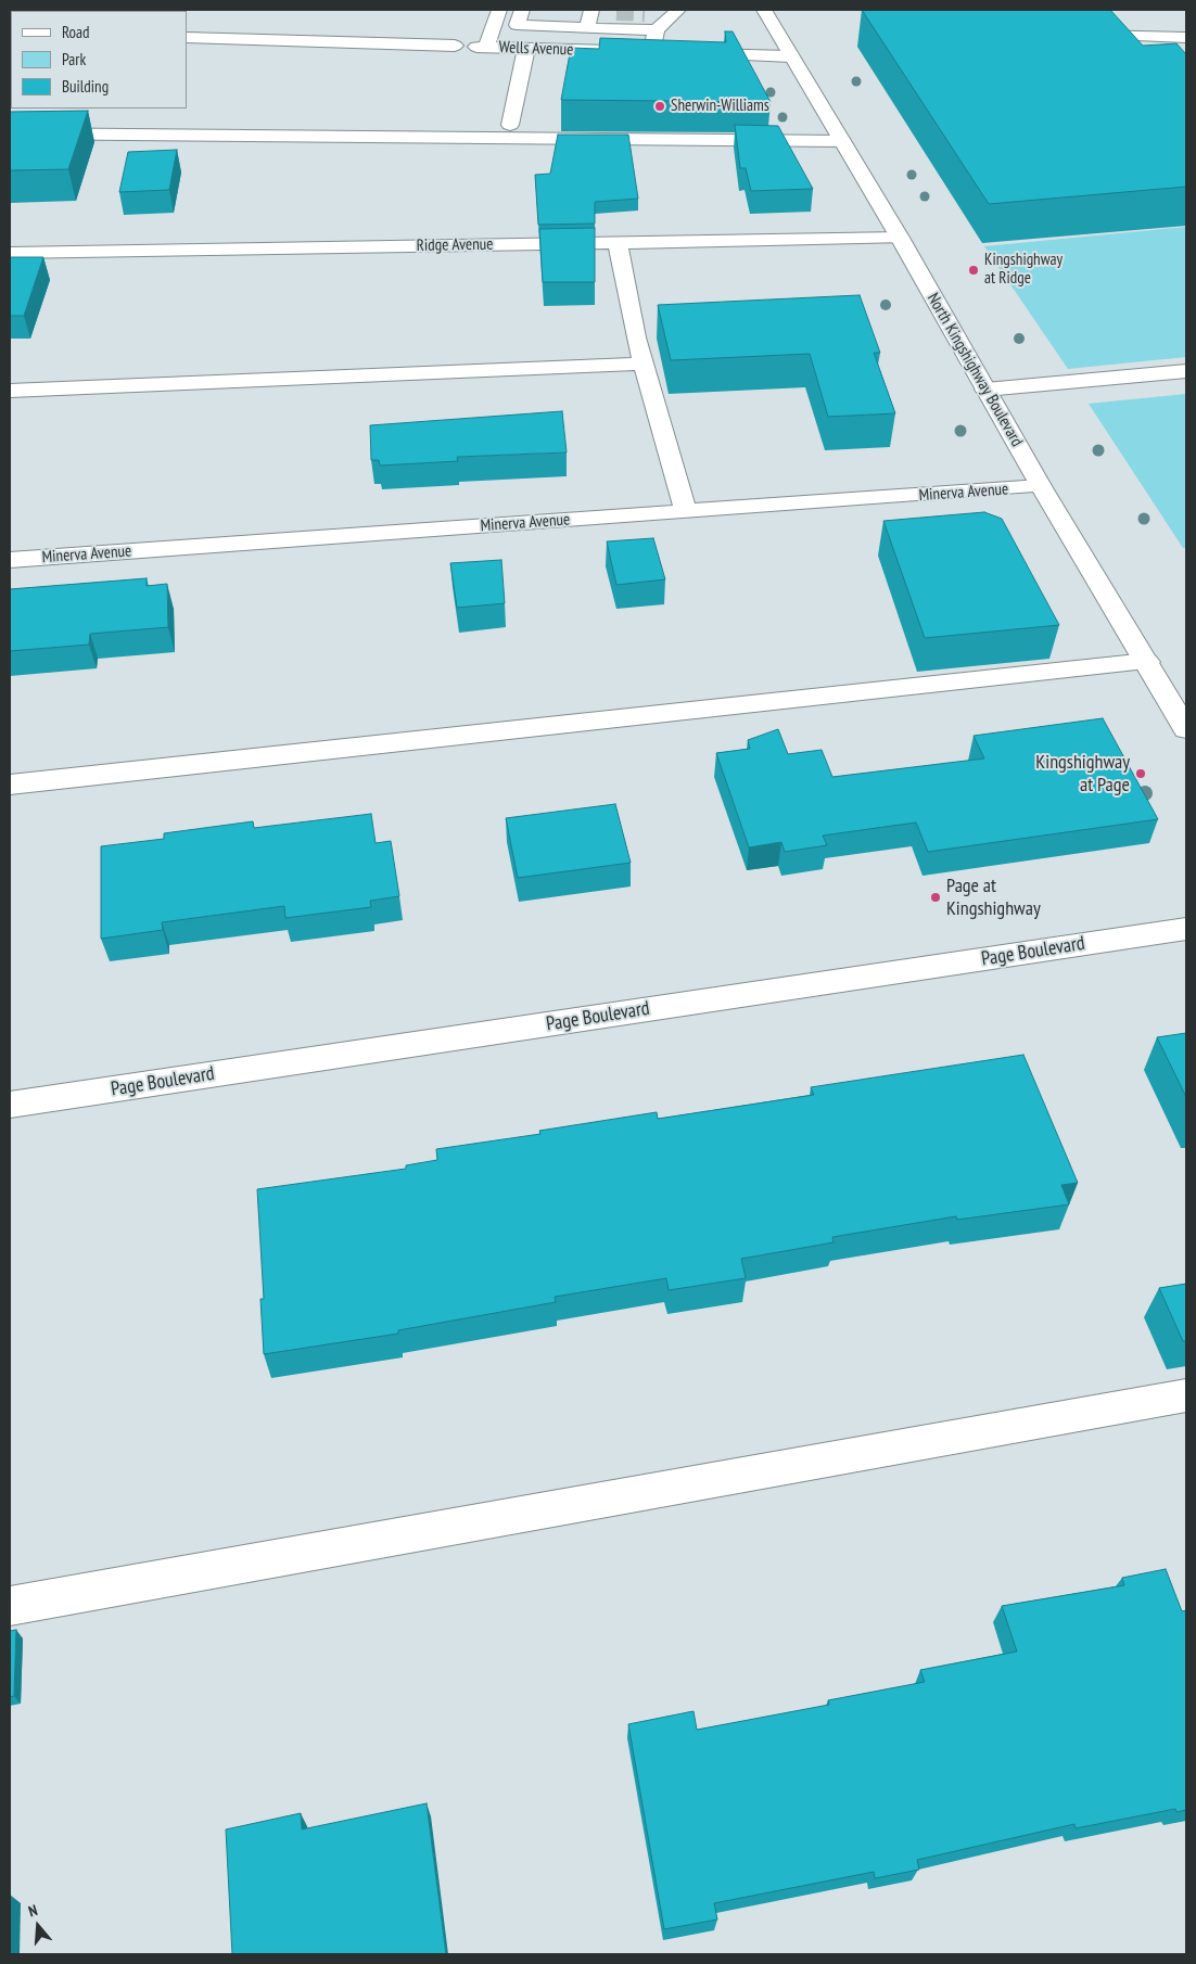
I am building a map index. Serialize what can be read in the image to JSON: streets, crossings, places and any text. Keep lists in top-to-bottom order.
{
  "streets": {
    "street": [
      "Wells Avenue",
      "Ridge Avenue",
      "North Kingshighway Boulevard",
      "Minerva Avenue",
      "Page Boulevard"
    ]
  },
  "crossings": [
    ["Ridge Avenue", "North Kingshighway Boulevard"],
    ["North Kingshighway Boulevard", "Minerva Avenue"]
  ],
  "places": [
    "Sherwin-Williams",
    "Kingshighway at Ridge",
    "Kingshighway at Page",
    "Page at Kingshighway"
  ],
  "legend": ["Road", "Park", "Building"],
  "north": "top"
}
